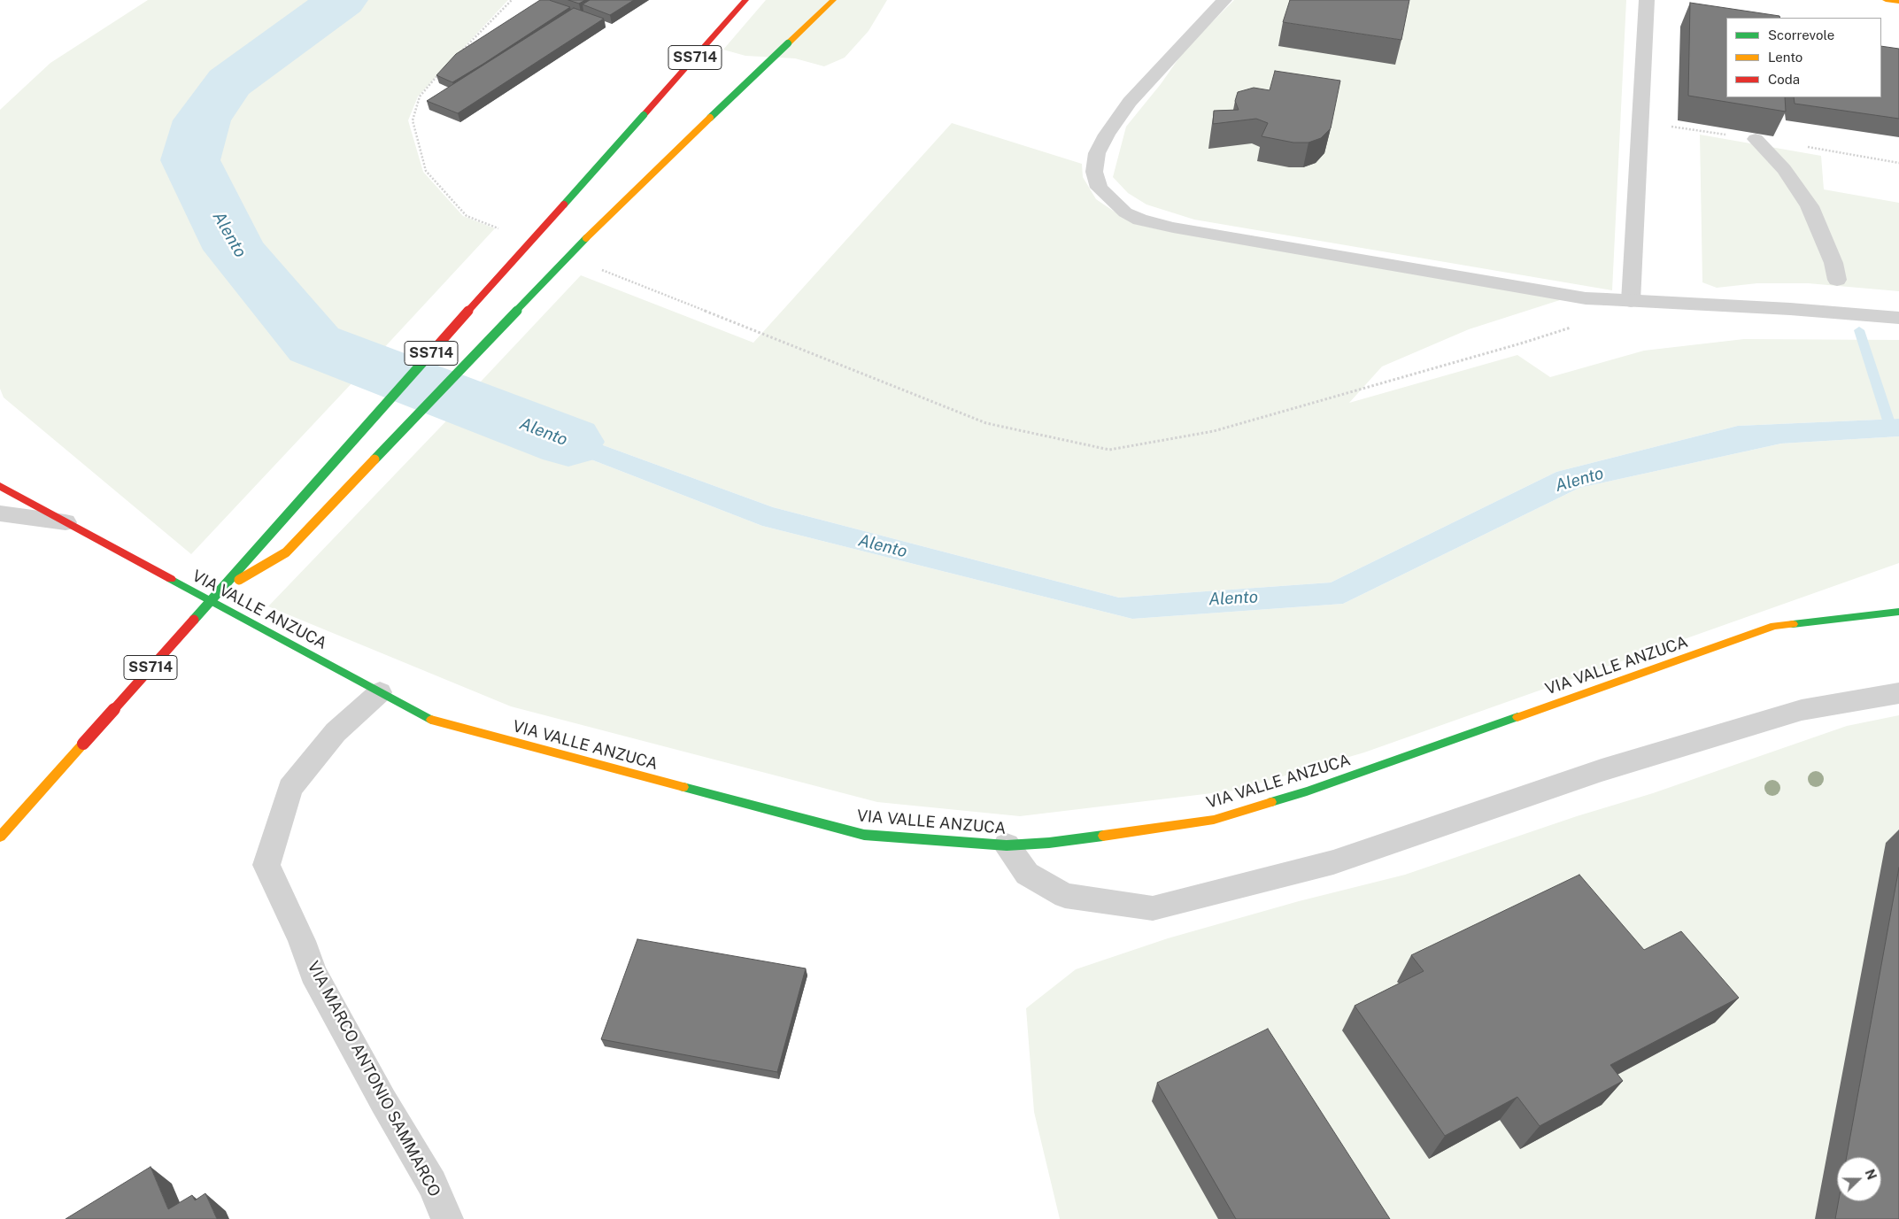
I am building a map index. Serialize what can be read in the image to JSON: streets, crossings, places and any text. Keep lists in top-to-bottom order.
{
  "streets": {
    "main road": ["SS714", "VIA VALLE ANZUCA"],
    "street": ["VIA MARCO ANTONIO SAMMARCO"]
  },
  "crossings": [
    ["VIA VALLE ANZUCA", "VIA MARCO ANTONIO SAMMARCO"]
  ],
  "water": ["Alento"],
  "legend": ["Scorrevole", "Lento", "Coda"],
  "north": "right"
}
